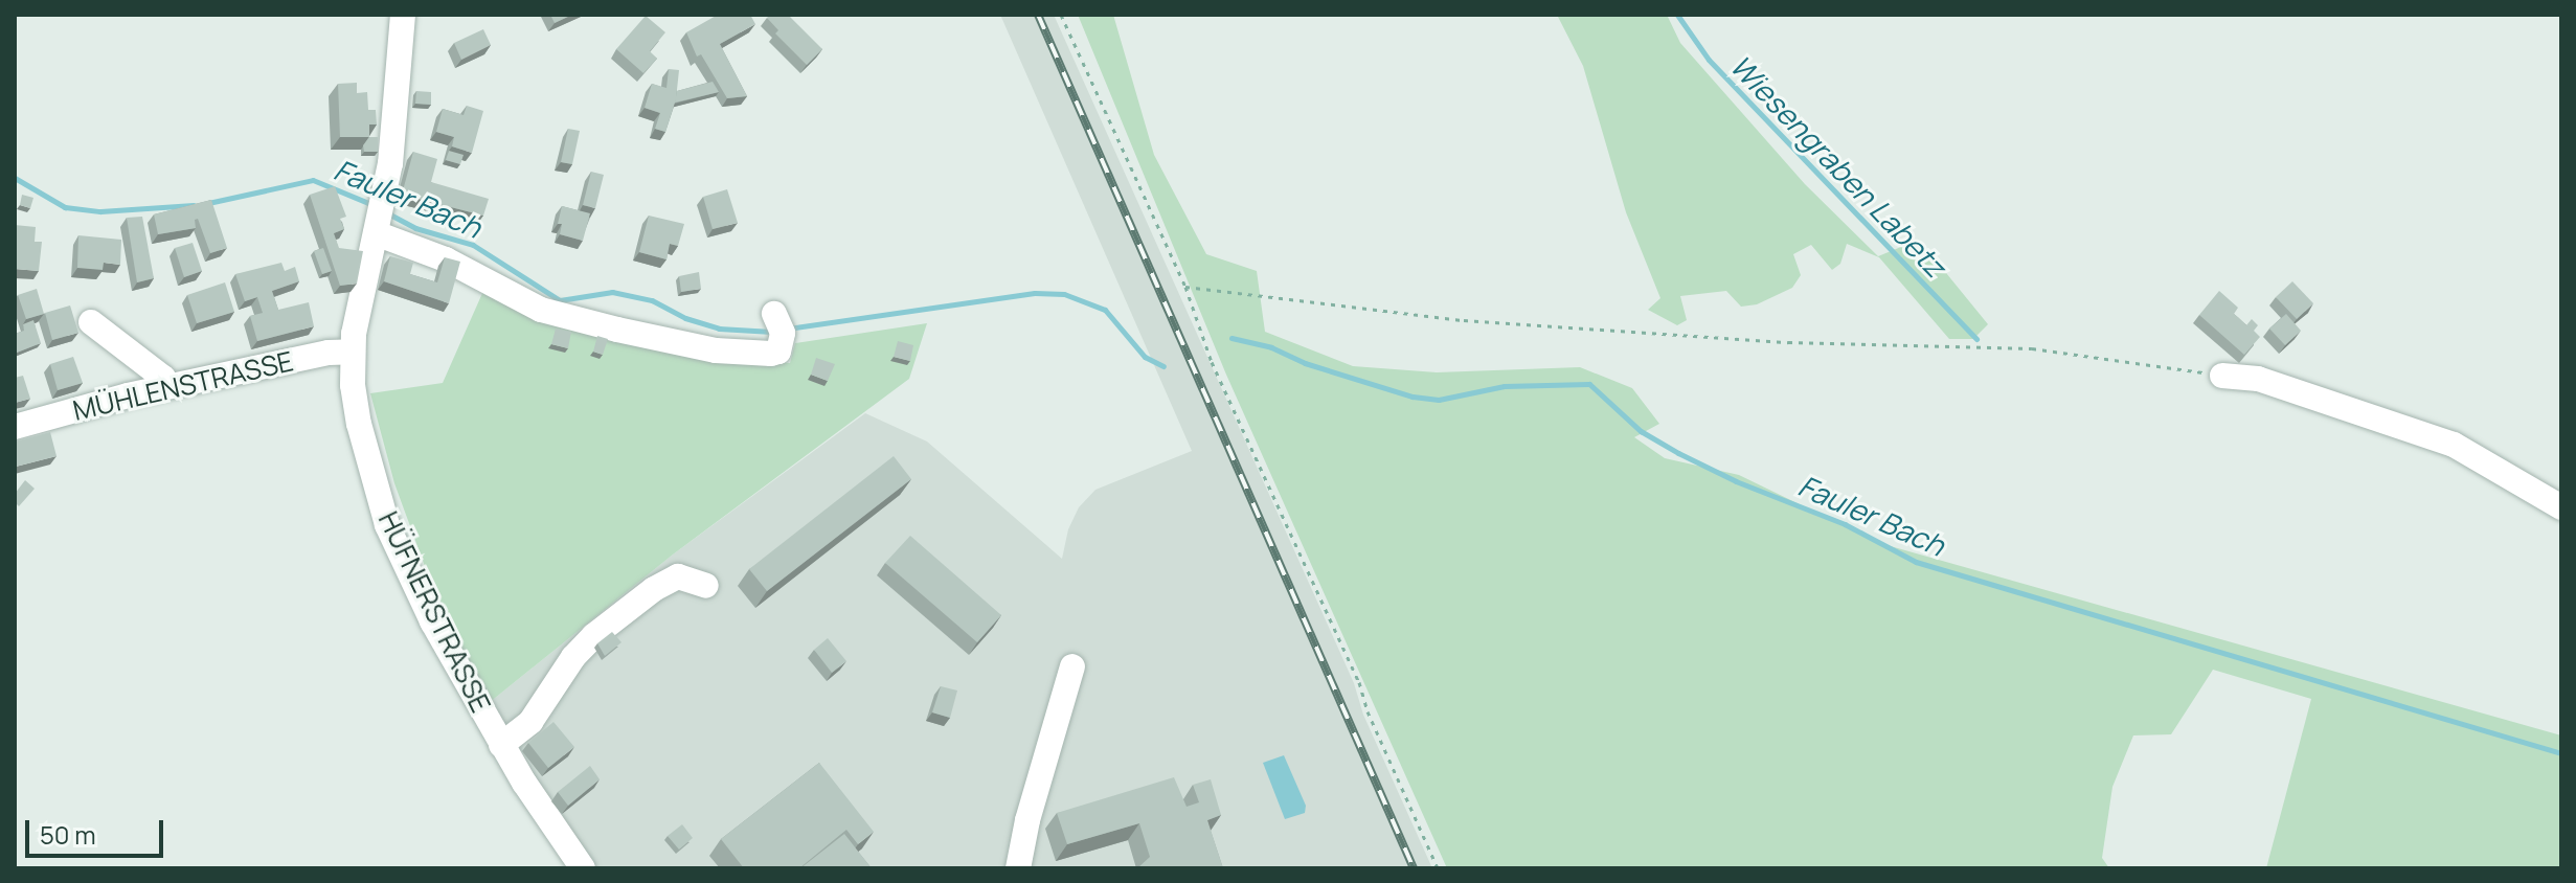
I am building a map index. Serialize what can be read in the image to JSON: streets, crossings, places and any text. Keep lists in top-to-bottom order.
{
  "streets": {
    "street": ["MÜHLENSTRASSE", "HÜFNERSTRASSE"]
  },
  "crossings": [
    ["MÜHLENSTRASSE", "HÜFNERSTRASSE"]
  ],
  "water": ["Wiesengraben Labetz", "Fauler Bach"],
  "scale_bar": "50 m"
}
